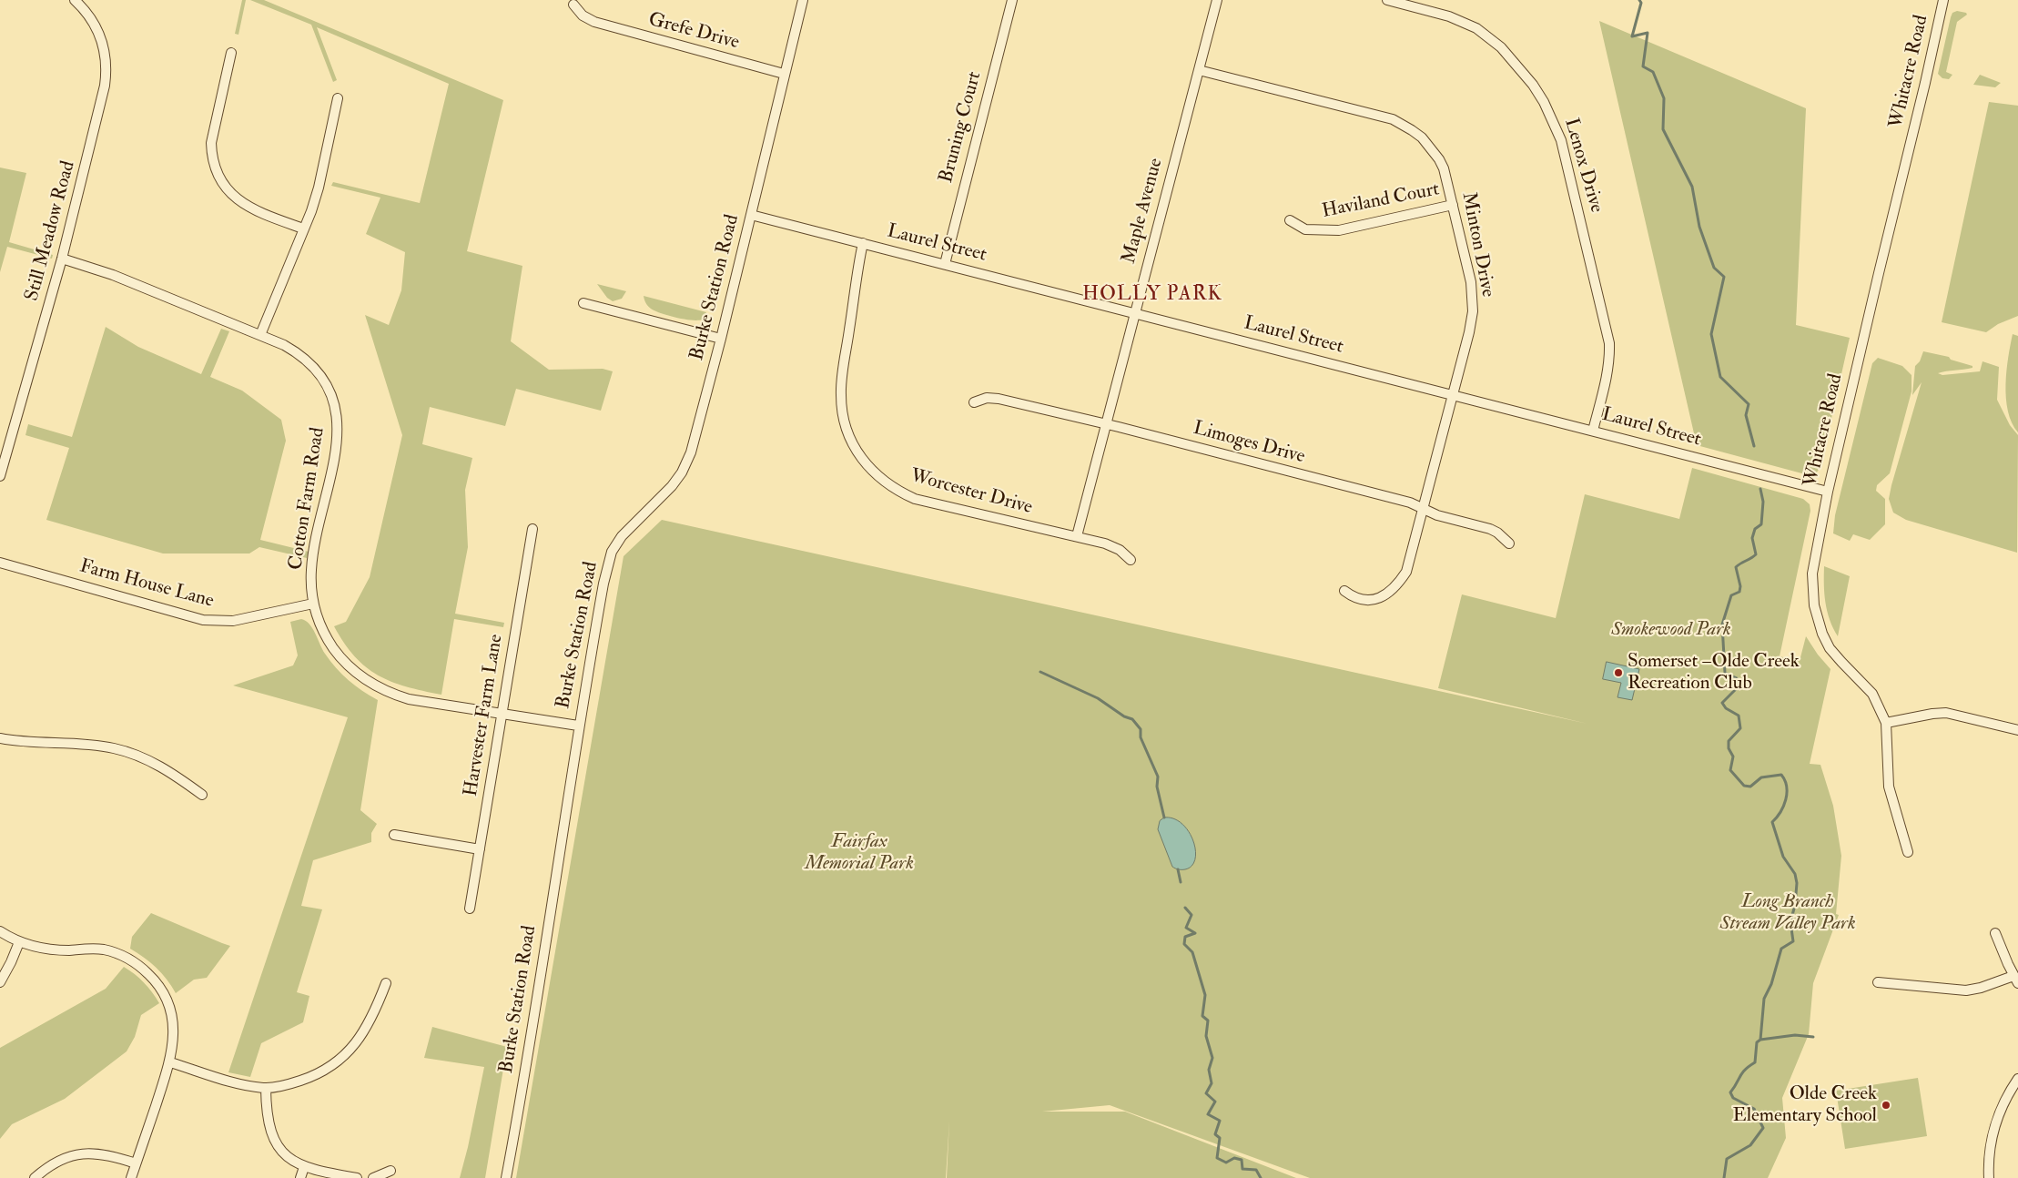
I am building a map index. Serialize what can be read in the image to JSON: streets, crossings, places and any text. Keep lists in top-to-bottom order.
{
  "streets": {
    "street": [
      "Grefe Drive",
      "Whitacre Road",
      "Bruning Court",
      "Lenox Drive",
      "Haviland Court",
      "Maple Avenue",
      "Still Meadow Road",
      "Laurel Street",
      "Minton Drive",
      "Burke Station Road",
      "Limoges Drive",
      "Worcester Drive",
      "Cotton Farm Road",
      "Farm House Lane",
      "Harvester Farm Lane"
    ]
  },
  "crossings": [
    ["Grefe Drive", "Burke Station Road"],
    ["Whitacre Road", "Laurel Street"],
    ["Bruning Court", "Laurel Street"],
    ["Lenox Drive", "Laurel Street"],
    ["Haviland Court", "Minton Drive"],
    ["Maple Avenue", "Laurel Street"],
    ["Maple Avenue", "Minton Drive"],
    ["Maple Avenue", "Limoges Drive"],
    ["Maple Avenue", "Worcester Drive"],
    ["Still Meadow Road", "Cotton Farm Road"],
    ["Laurel Street", "Minton Drive"],
    ["Laurel Street", "Burke Station Road"],
    ["Laurel Street", "Worcester Drive"],
    ["Minton Drive", "Limoges Drive"],
    ["Burke Station Road", "Cotton Farm Road"],
    ["Cotton Farm Road", "Farm House Lane"],
    ["Cotton Farm Road", "Harvester Farm Lane"]
  ],
  "districts": ["HOLLY PARK"],
  "parks": ["Smokewood Park", "Fairfax Memorial Park", "Long Branch Stream Valley Park"],
  "places": ["Somerset –Olde Creek Recreation Club", "Olde Creek Elementary School"]
}
